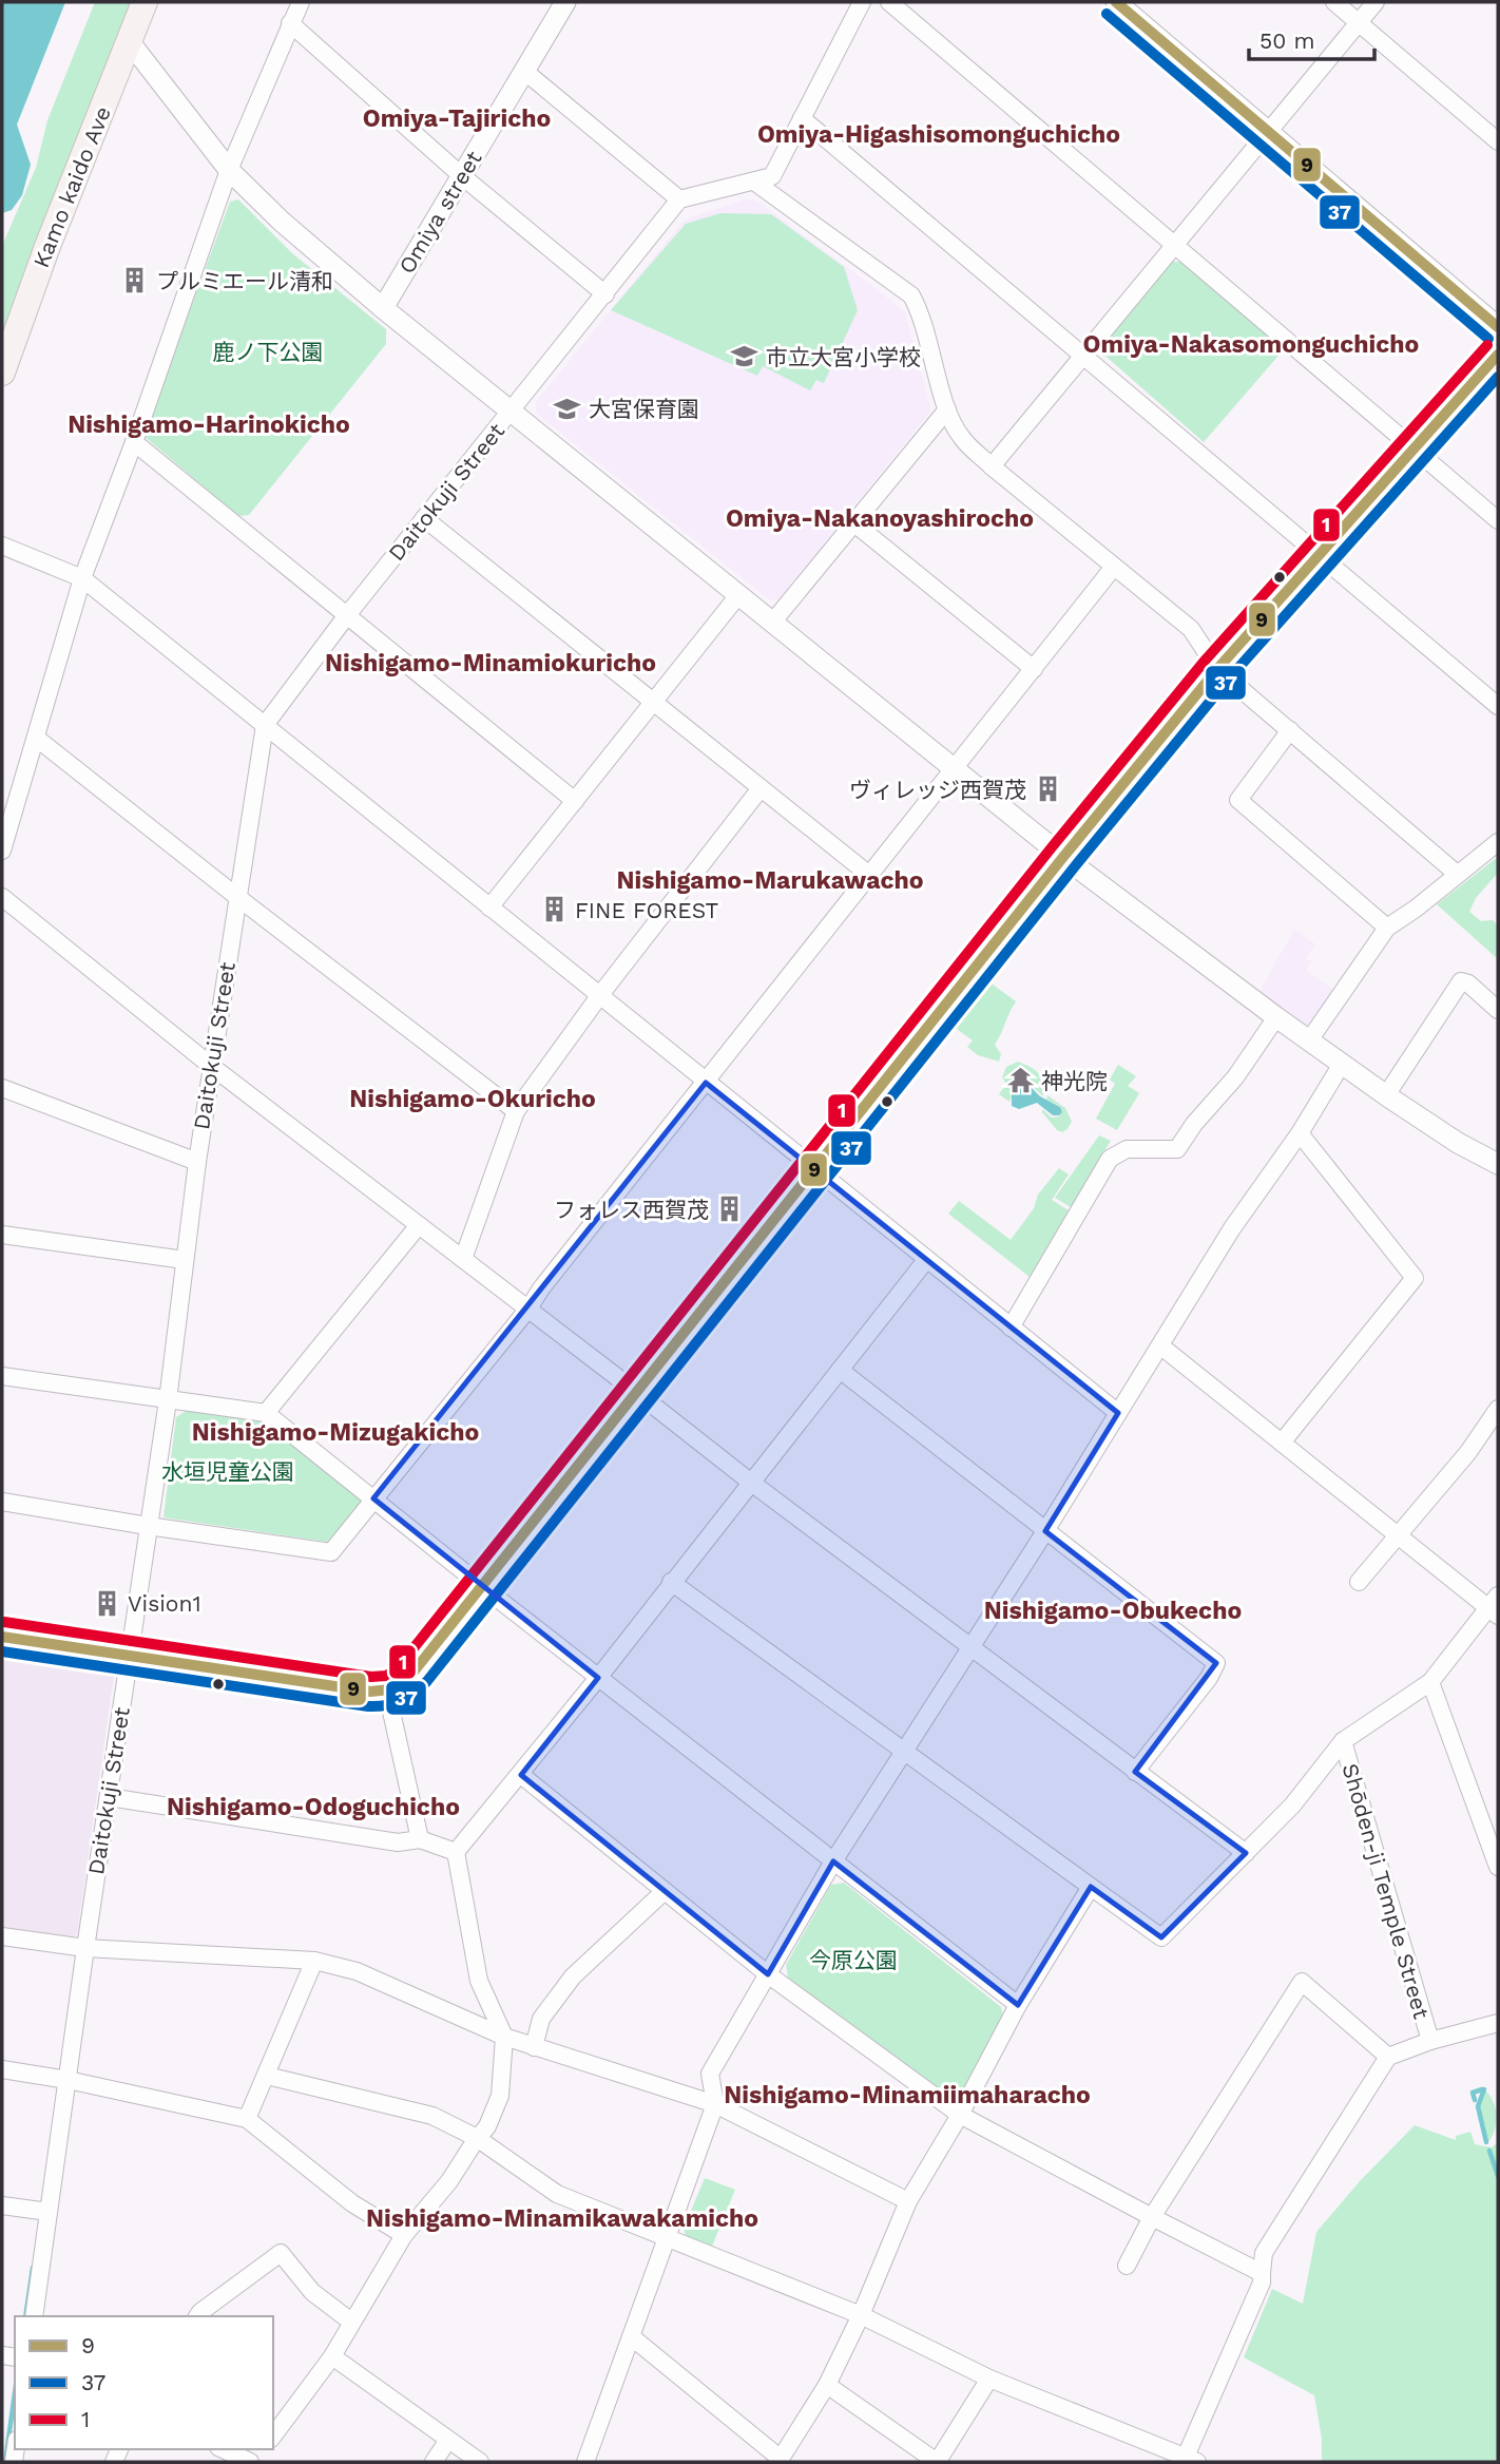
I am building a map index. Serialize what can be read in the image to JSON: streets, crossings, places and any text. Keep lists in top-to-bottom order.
{
  "streets": {
    "main road": ["Kamo kaido Ave"],
    "street": ["Omiya street", "Daitokuji Street", "Shōden-ji Temple Street"]
  },
  "districts": [
    "Omiya-Tajiricho",
    "Omiya-Higashisomonguchicho",
    "Omiya-Nakasomonguchicho",
    "Nishigamo-Harinokicho",
    "Omiya-Nakanoyashirocho",
    "Nishigamo-Minamiokuricho",
    "Nishigamo-Marukawacho",
    "Nishigamo-Okuricho",
    "Nishigamo-Mizugakicho",
    "Nishigamo-Obukecho",
    "Nishigamo-Odoguchicho",
    "Nishigamo-Minamiimaharacho",
    "Nishigamo-Minamikawakamicho"
  ],
  "parks": ["鹿ノ下公園", "水垣児童公園", "今原公園"],
  "places": {
    "building": [
      "プルミエール清和",
      "ヴィレッジ西賀茂",
      "FINE FOREST",
      "フォレス西賀茂",
      "Vision1"
    ],
    "school or university": ["市立大宮小学校", "大宮保育園"],
    "temple": ["神光院"]
  },
  "lines": ["transit line 9", "transit line 37", "transit line 1"],
  "legend": ["9", "37", "1"],
  "scale_bar": "50 m"
}
